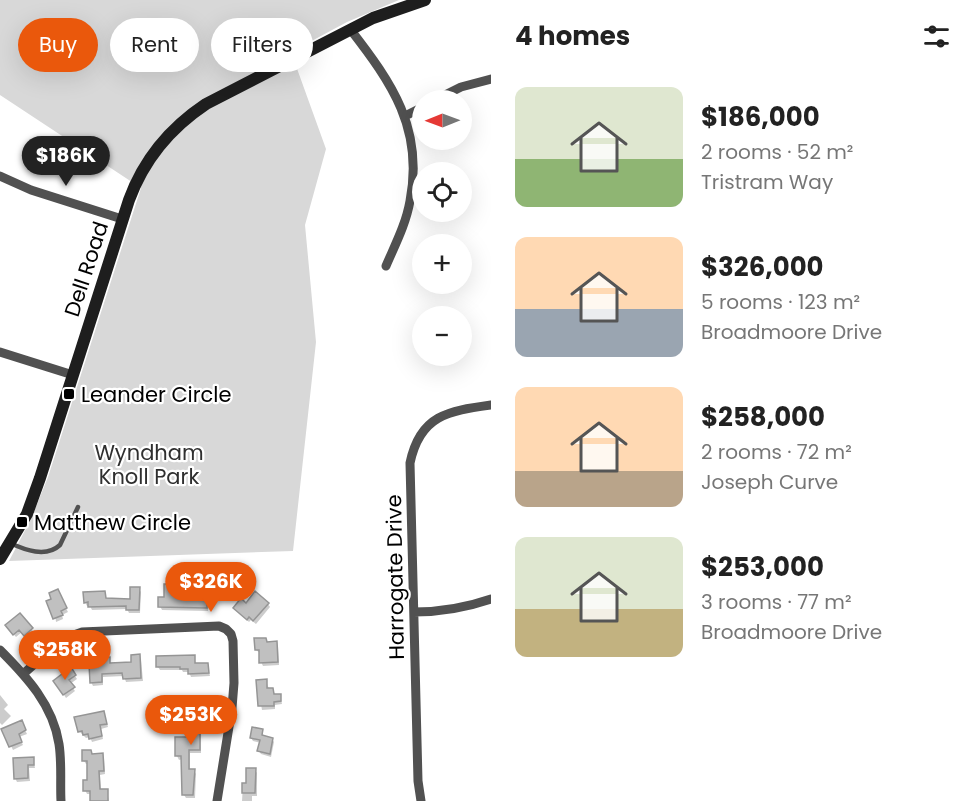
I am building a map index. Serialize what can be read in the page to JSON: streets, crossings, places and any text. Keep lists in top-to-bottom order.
{
  "streets": {
    "street": ["Dell Road", "Harrogate Drive"]
  },
  "parks": ["Wyndham Knoll Park"],
  "places": {
    "transit": ["Leander Circle", "Matthew Circle"]
  },
  "north": "left",
  "page": {
    "heading": "4 homes",
    "chip": ["Buy", "Rent", "Filters"],
    "list": [
      {
        "name": "$186,000",
        "note": "2 rooms · 52 m² · Tristram Way"
      },
      {
        "name": "$326,000",
        "note": "5 rooms · 123 m² · Broadmoore Drive"
      },
      {
        "name": "$258,000",
        "note": "2 rooms · 72 m² · Joseph Curve"
      },
      {
        "name": "$253,000",
        "note": "3 rooms · 77 m² · Broadmoore Drive"
      }
    ],
    "map_buttons": ["+", "−"],
    "price": [
      "$186K",
      "$326K",
      "$258K",
      "$253K"
    ]
  }
}
